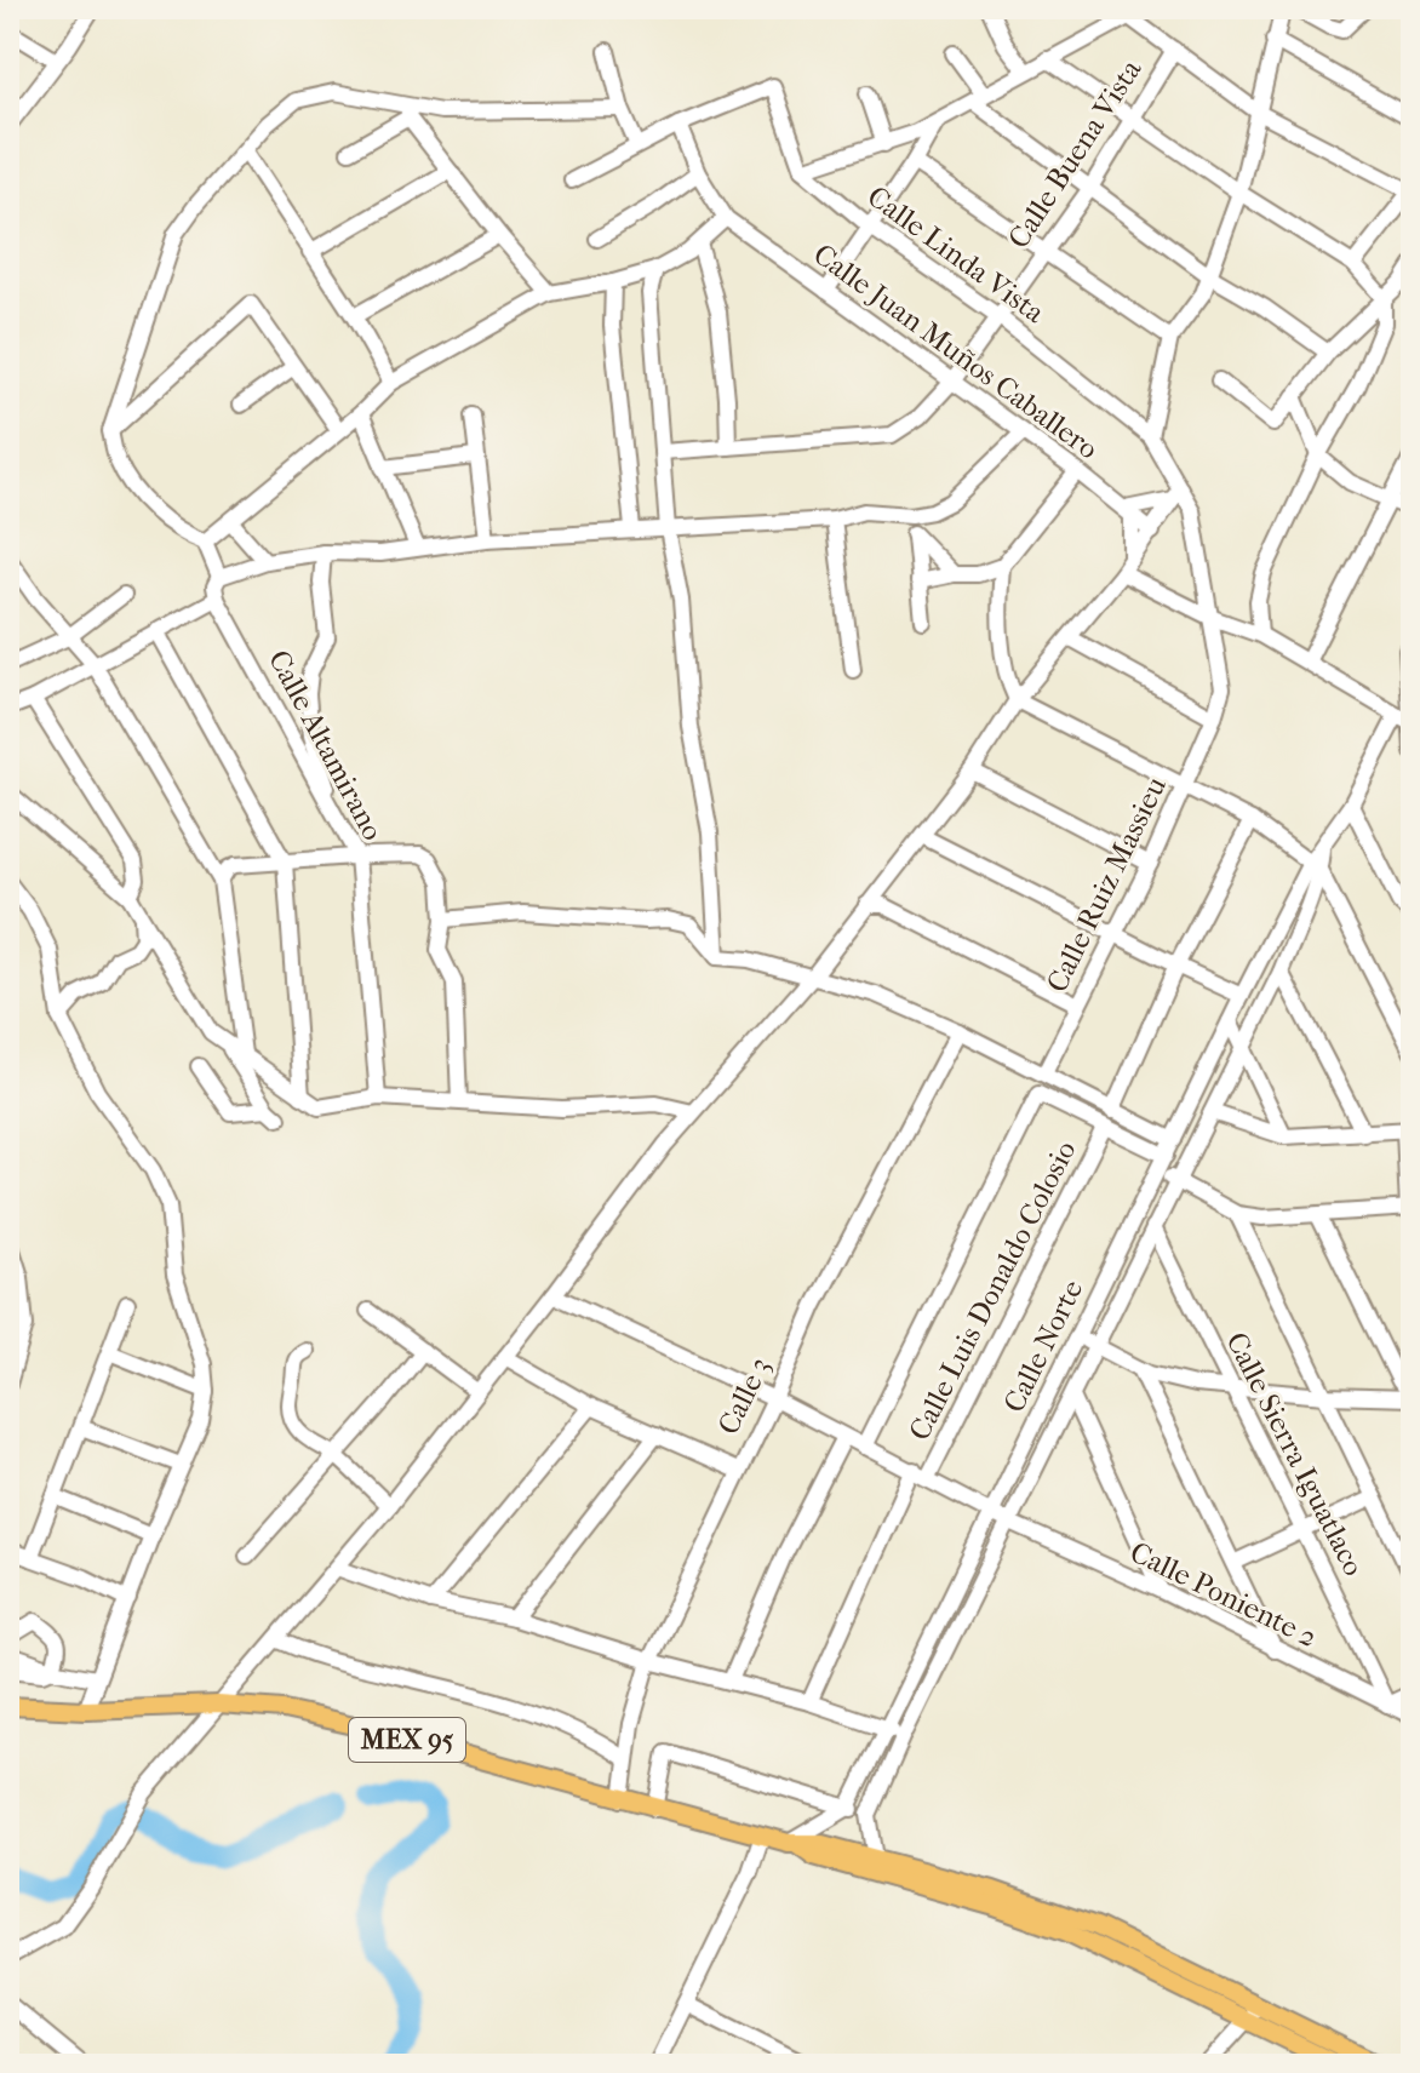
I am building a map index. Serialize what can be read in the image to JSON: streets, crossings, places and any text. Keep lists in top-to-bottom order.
{
  "streets": {
    "main road": ["MEX 95"],
    "street": [
      "Calle Buena Vista",
      "Calle Linda Vista",
      "Calle Juan Muños Caballero",
      "Calle Altamirano",
      "Calle Ruiz Massieu",
      "Calle Luis Donaldo Colosio",
      "Calle Norte",
      "Calle 3",
      "Calle Sierra Iguatlaco",
      "Calle Poniente 2"
    ]
  },
  "crossings": [
    ["Calle Buena Vista", "Calle Linda Vista"],
    ["Calle Buena Vista", "Calle Juan Muños Caballero"],
    ["Calle Linda Vista", "Calle Ruiz Massieu"],
    ["Calle Luis Donaldo Colosio", "Calle Poniente 2"],
    ["Calle Norte", "Calle Sierra Iguatlaco"],
    ["Calle Norte", "Calle Poniente 2"],
    ["Calle 3", "Calle Poniente 2"],
    ["Calle 3", "MEX 95"],
    ["Calle Sierra Iguatlaco", "Calle Poniente 2"]
  ]
}
